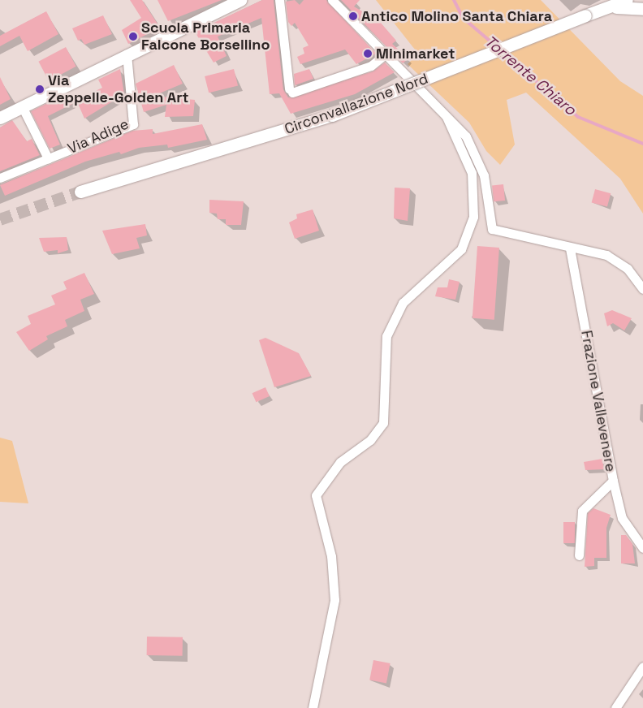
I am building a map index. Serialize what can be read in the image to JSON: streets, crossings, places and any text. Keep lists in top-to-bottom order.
{
  "streets": {
    "main road": ["Circonvallazione Nord"],
    "street": ["Via Adige", "Frazione Vallevenere"]
  },
  "water": ["Torrente Chiaro"],
  "places": [
    "Antico Molino Santa Chiara",
    "Scuola Primaria Falcone Borsellino",
    "Minimarket",
    "Via Zeppelle-Golden Art"
  ]
}
